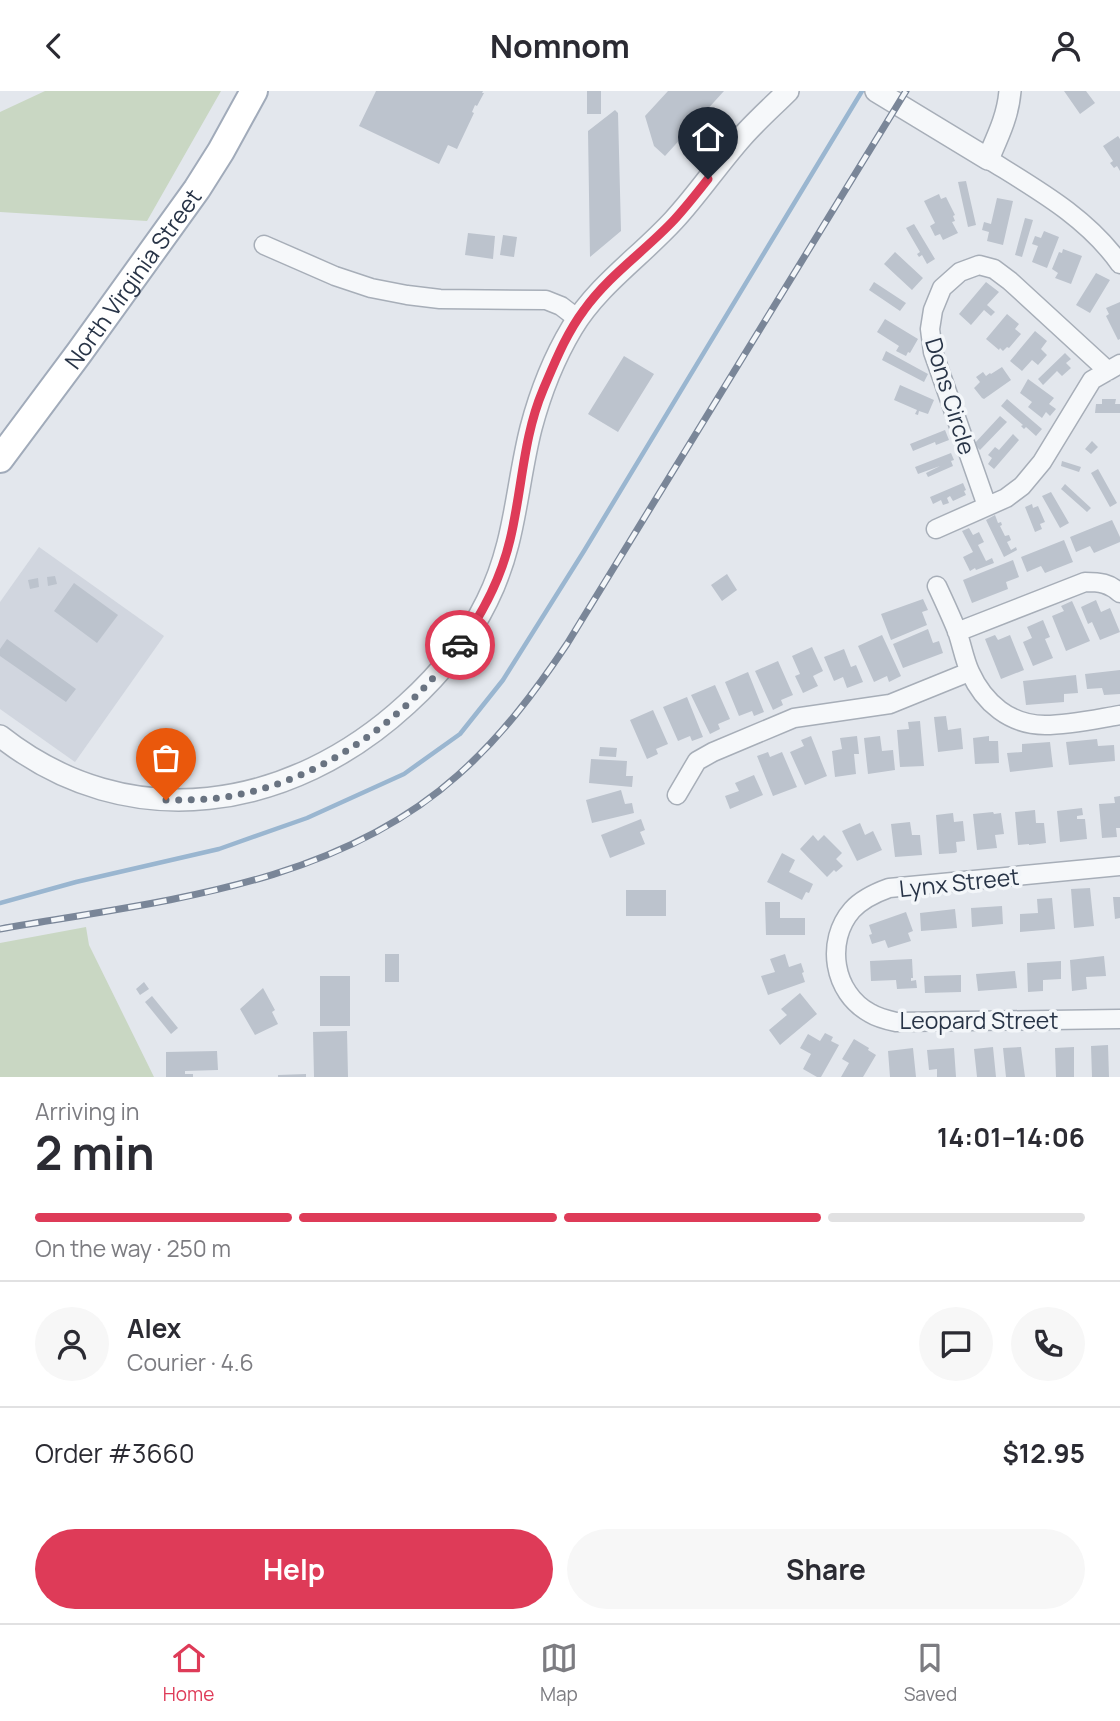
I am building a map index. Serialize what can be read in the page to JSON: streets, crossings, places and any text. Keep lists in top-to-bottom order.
{
  "streets": {
    "main road": ["North Virginia Street"],
    "street": ["Dons Circle", "Lynx Street", "Leopard Street"]
  },
  "crossings": [
    ["Lynx Street", "Leopard Street"]
  ],
  "page": {
    "header": "Nomnom",
    "heading": ["2 min", "Arriving in", "14:01–14:06"],
    "panel": [
      "Alex",
      "Courier · 4.6",
      "Order #3660",
      "$12.95"
    ],
    "bar": "On the way · 250 m",
    "buttons": ["Help", "Share"],
    "tabs": ["Home", "Map", "Saved"]
  }
}
